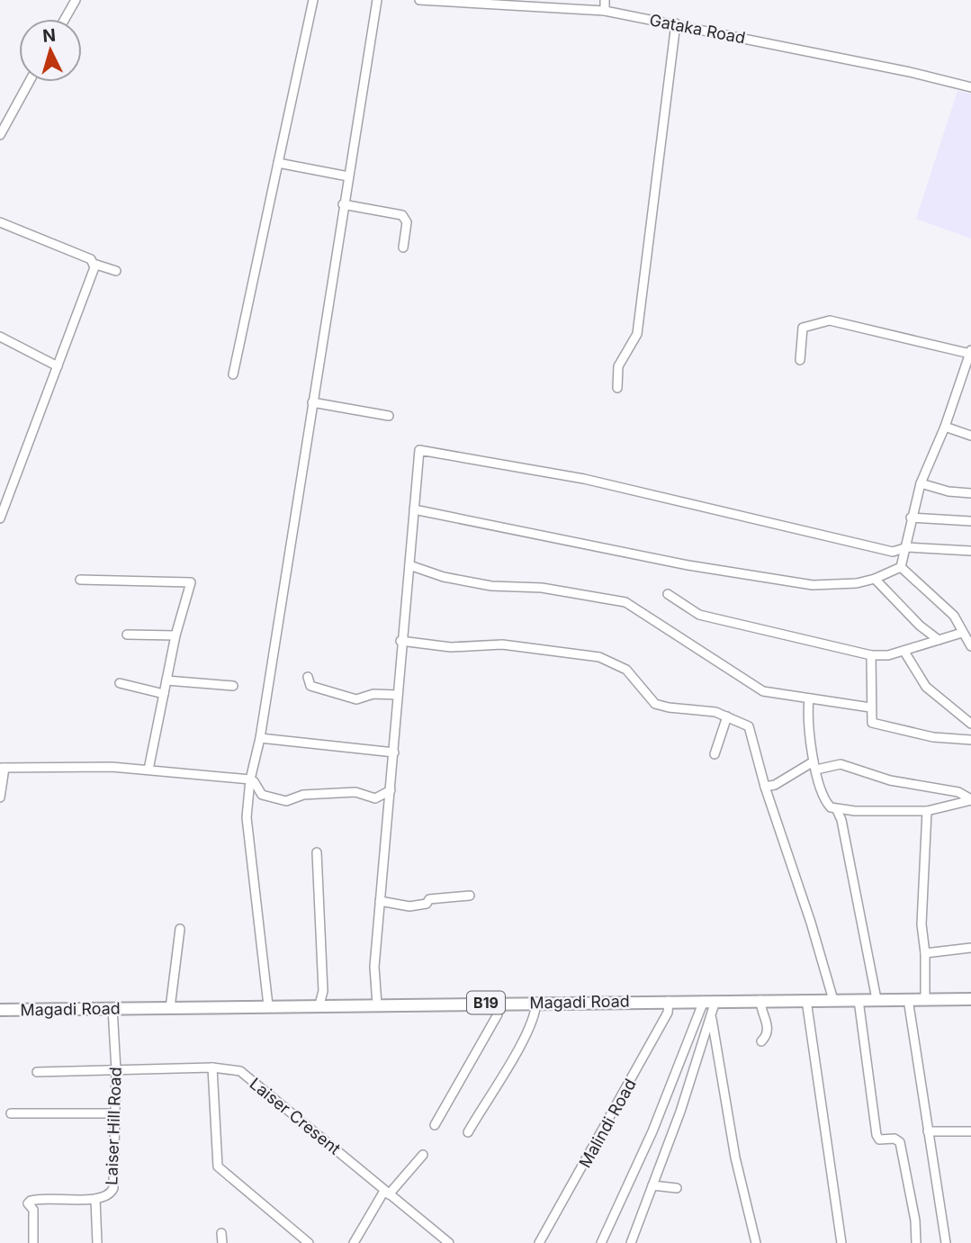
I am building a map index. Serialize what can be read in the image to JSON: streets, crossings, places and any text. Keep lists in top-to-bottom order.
{
  "streets": {
    "highway": ["Magadi Road", "B19"],
    "street": [
      "Gataka Road",
      "Laiser Cresent",
      "Malindi Road",
      "Laiser Hill Road"
    ]
  },
  "crossings": [
    ["Magadi Road", "Malindi Road"],
    ["Magadi Road", "Laiser Hill Road"],
    ["Laiser Cresent", "Laiser Hill Road"]
  ],
  "north": "top"
}
